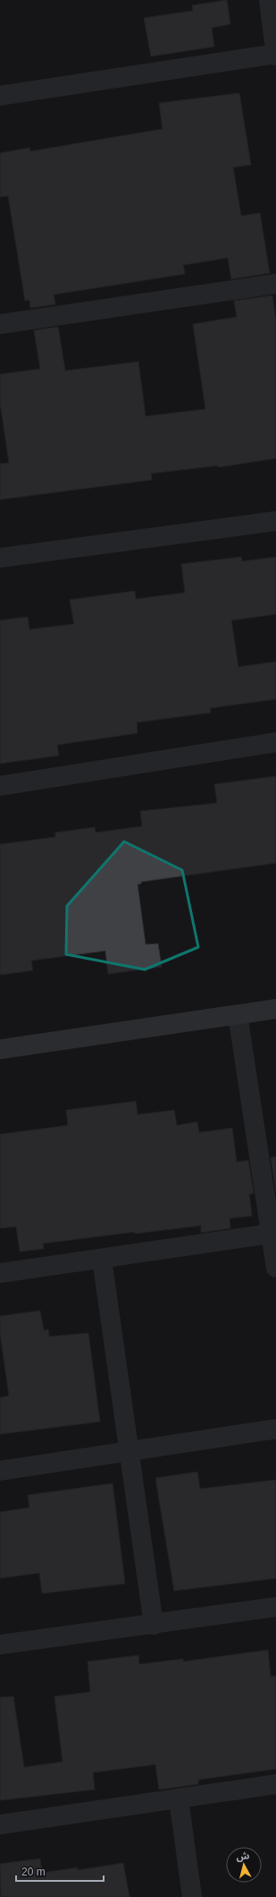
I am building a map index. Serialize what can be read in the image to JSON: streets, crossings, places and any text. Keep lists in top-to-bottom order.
{
  "scale_bar": "20 m",
  "north": "top"
}
